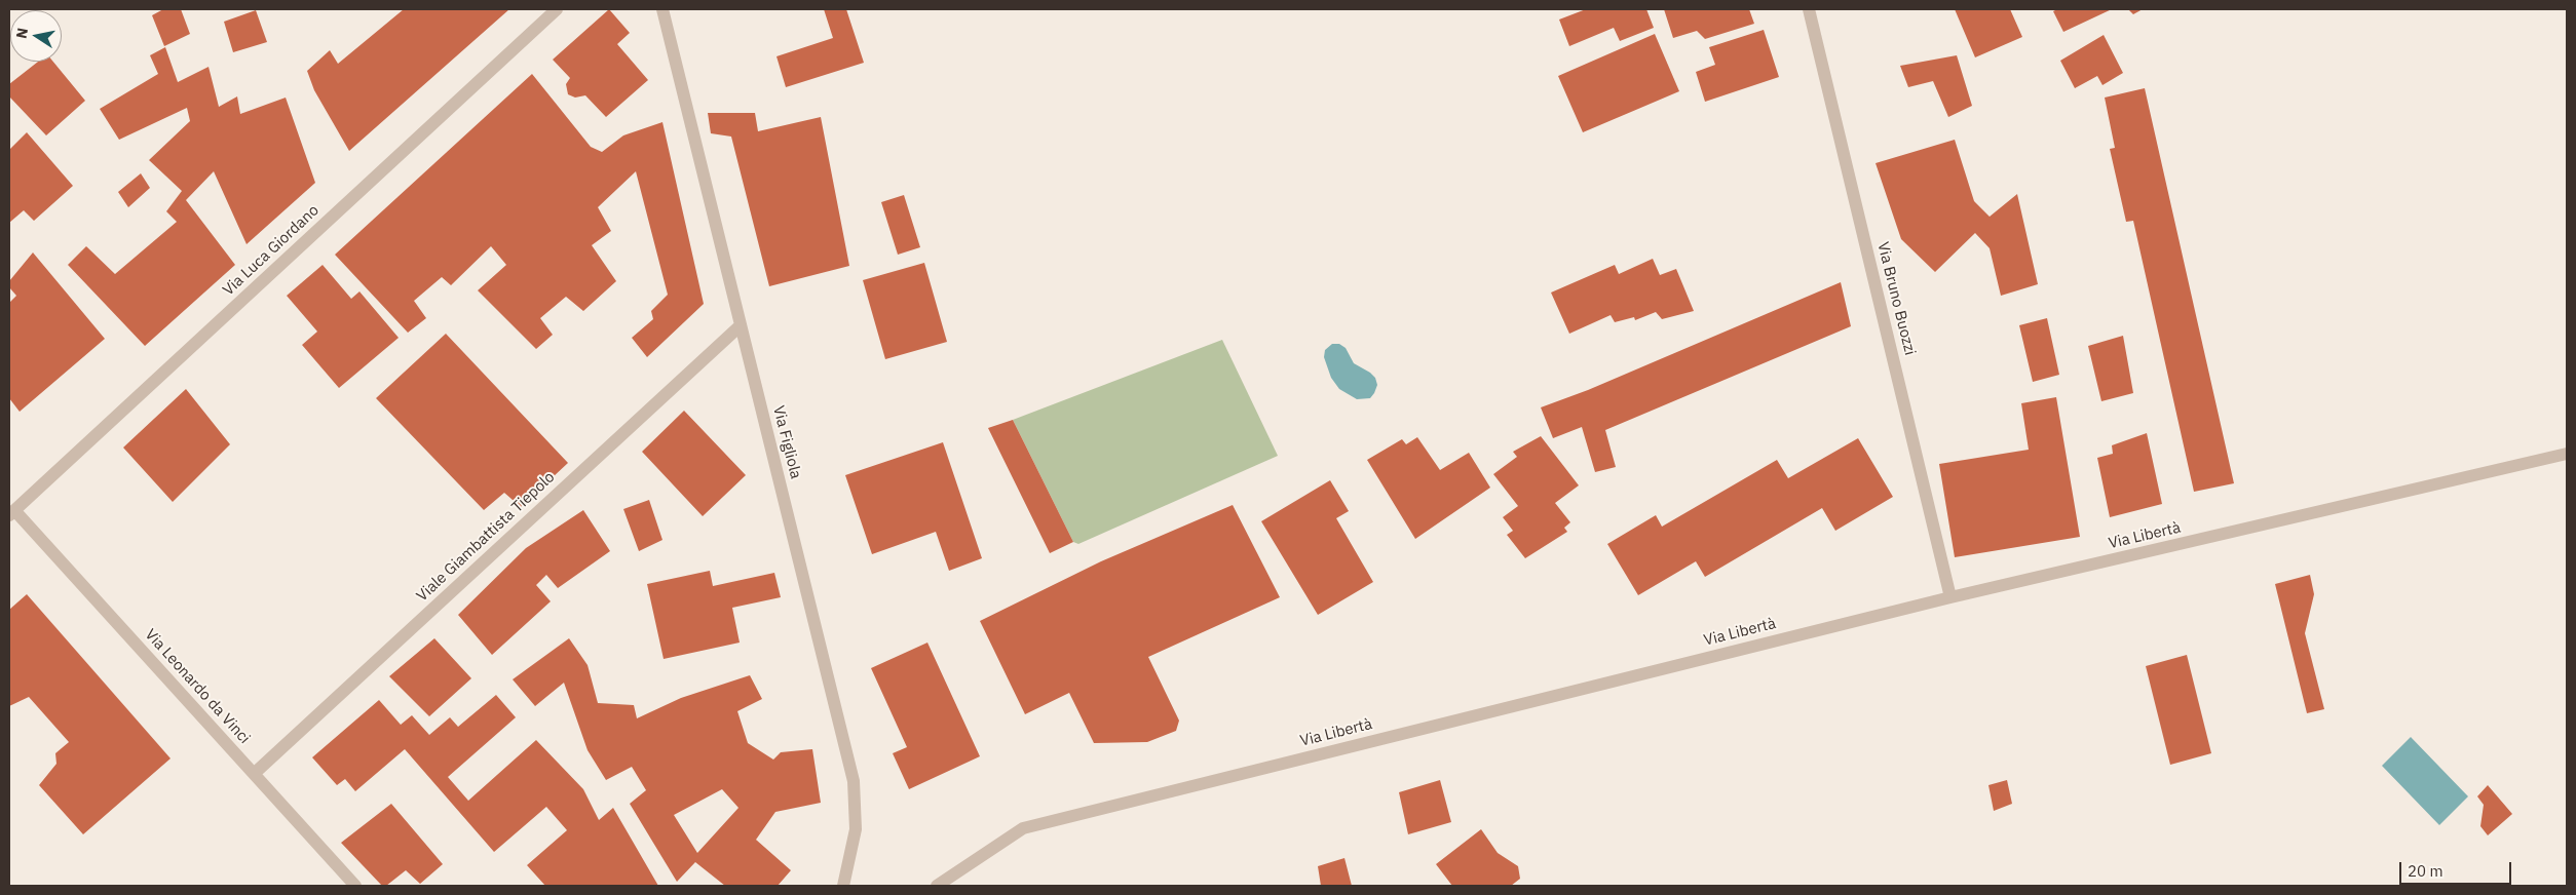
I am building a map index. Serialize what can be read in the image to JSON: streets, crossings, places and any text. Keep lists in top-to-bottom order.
{
  "streets": {
    "street": [
      "Via Luca Giordano",
      "Via Bruno Buozzi",
      "Via Figliola",
      "Via Libertà",
      "Viale Giambattista Tiepolo",
      "Via Leonardo da Vinci"
    ]
  },
  "crossings": [
    ["Via Luca Giordano", "Via Leonardo da Vinci"],
    ["Via Bruno Buozzi", "Via Libertà"],
    ["Via Figliola", "Viale Giambattista Tiepolo"],
    ["Viale Giambattista Tiepolo", "Via Leonardo da Vinci"]
  ],
  "scale_bar": "20 m",
  "north": "left"
}
